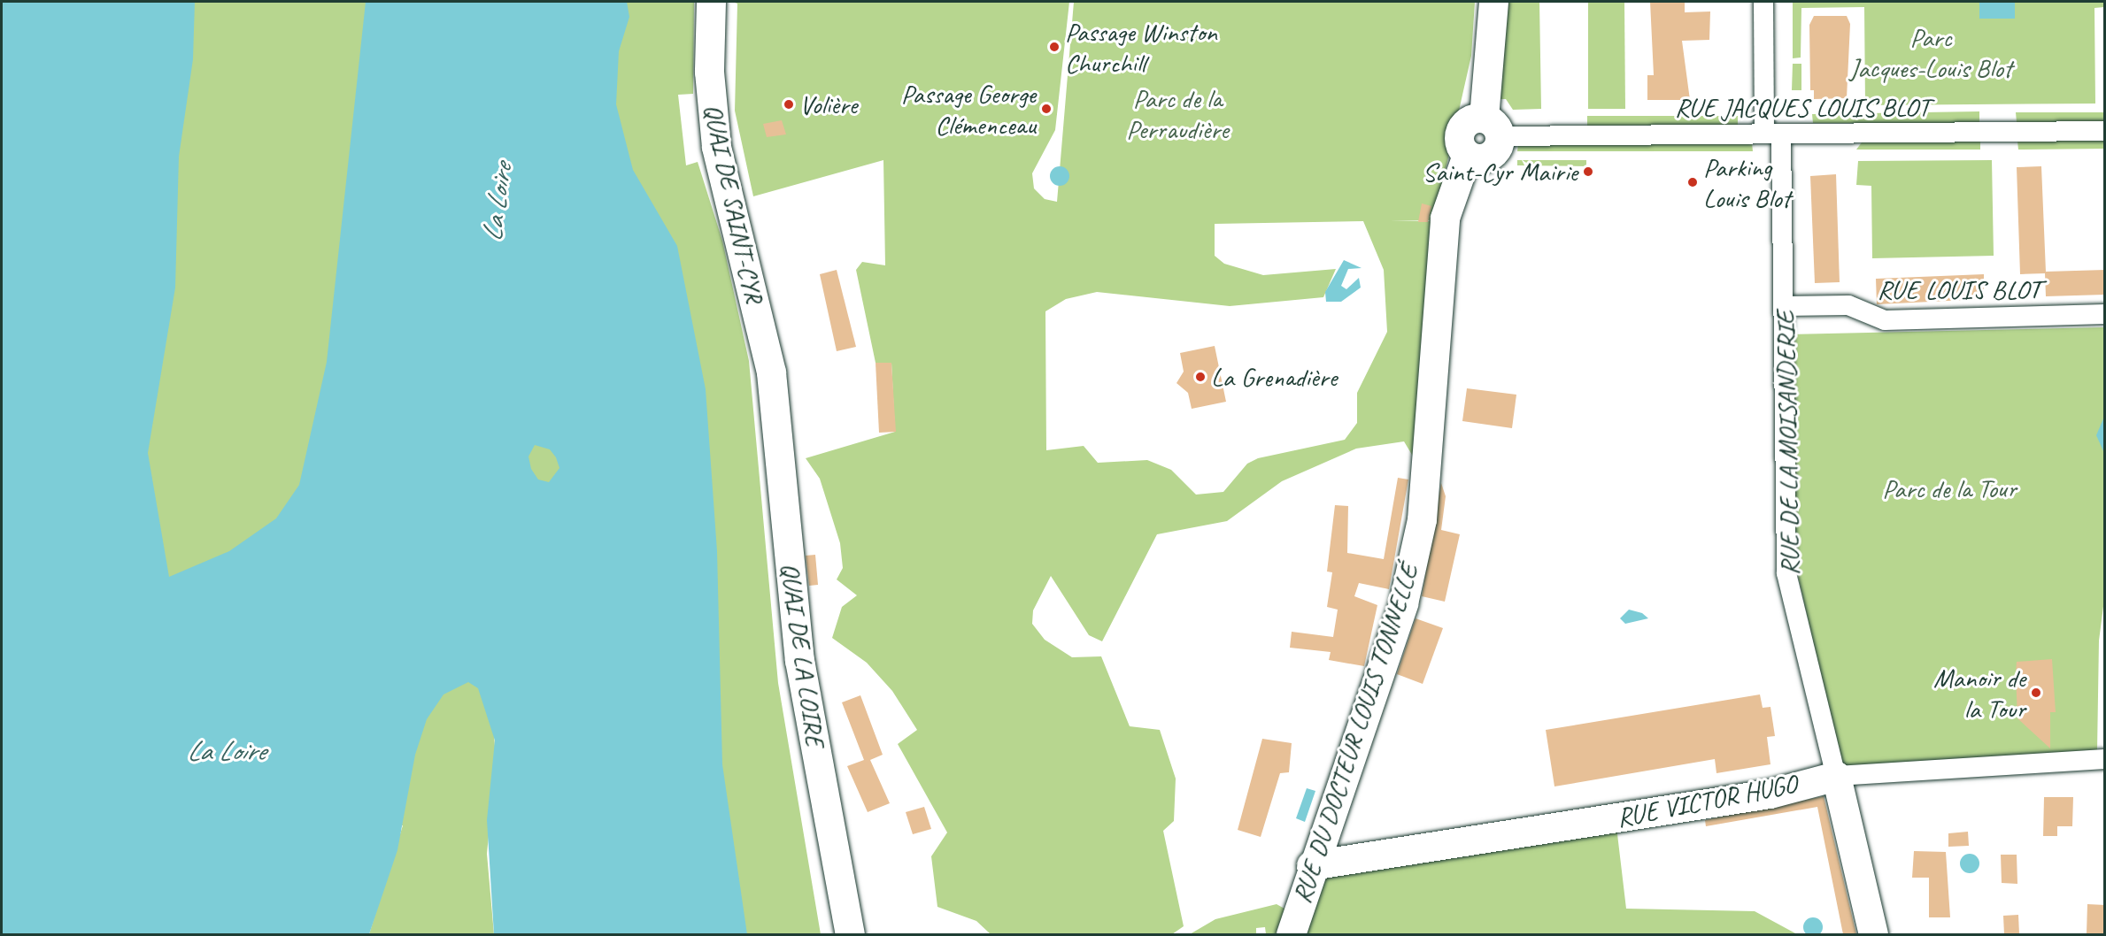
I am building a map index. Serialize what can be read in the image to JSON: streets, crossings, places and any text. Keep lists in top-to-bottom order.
{
  "streets": {
    "street": [
      "RUE JACQUES LOUIS BLOT",
      "QUAI DE SAINT-CYR",
      "RUE LOUIS BLOT",
      "RUE DE LA MOISANDERIE",
      "QUAI DE LA LOIRE",
      "RUE DU DOCTEUR LOUIS TONNELLÉ",
      "RUE VICTOR HUGO"
    ]
  },
  "crossings": [
    ["RUE JACQUES LOUIS BLOT", "RUE DE LA MOISANDERIE"],
    ["RUE JACQUES LOUIS BLOT", "RUE DU DOCTEUR LOUIS TONNELLÉ"],
    ["QUAI DE SAINT-CYR", "QUAI DE LA LOIRE"],
    ["RUE LOUIS BLOT", "RUE DE LA MOISANDERIE"],
    ["RUE DE LA MOISANDERIE", "RUE VICTOR HUGO"],
    ["RUE DU DOCTEUR LOUIS TONNELLÉ", "RUE VICTOR HUGO"]
  ],
  "water": ["La Loire"],
  "parks": ["Parc Jacques-Louis Blot", "Parc de la Perraudière", "Parc de la Tour"],
  "places": [
    "Passage Winston Churchill",
    "Volière",
    "Passage George Clémenceau",
    "Saint-Cyr Mairie",
    "Parking Louis Blot",
    "La Grenadière",
    "Manoir de la Tour"
  ]
}
